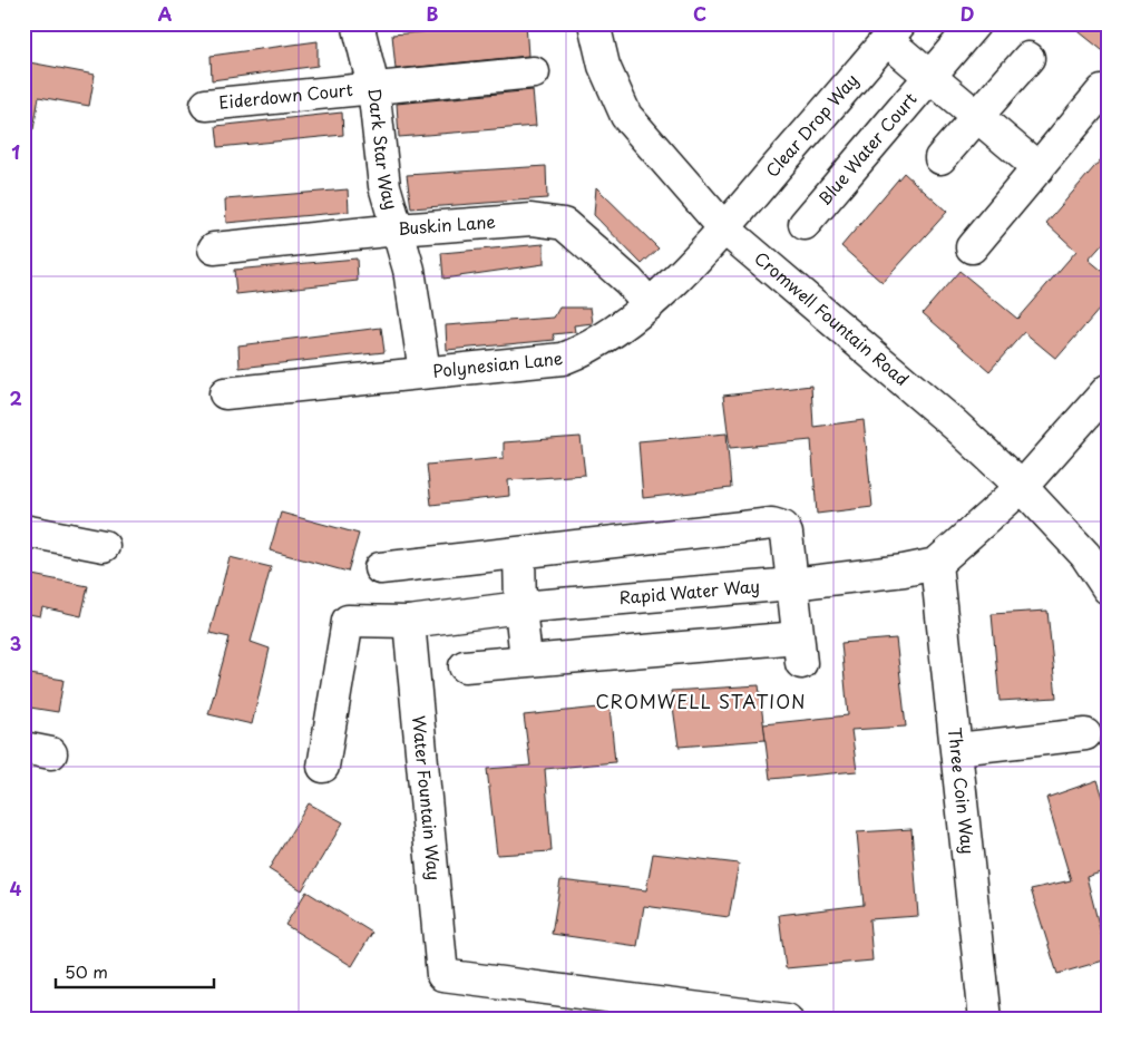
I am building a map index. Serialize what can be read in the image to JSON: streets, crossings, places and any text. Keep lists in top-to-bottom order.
{
  "streets": {
    "street": [
      "Eiderdown Court",
      "Clear Drop Way",
      "Dark Star Way",
      "Blue Water Court",
      "Buskin Lane",
      "Cromwell Fountain Road",
      "Polynesian Lane",
      "Rapid Water Way",
      "Three Coin Way",
      "Water Fountain Way"
    ]
  },
  "crossings": [
    ["Eiderdown Court", "Dark Star Way"],
    ["Clear Drop Way", "Cromwell Fountain Road"],
    ["Clear Drop Way", "Polynesian Lane"],
    ["Dark Star Way", "Buskin Lane"],
    ["Dark Star Way", "Polynesian Lane"],
    ["Buskin Lane", "Polynesian Lane"],
    ["Cromwell Fountain Road", "Polynesian Lane"],
    ["Rapid Water Way", "Three Coin Way"],
    ["Rapid Water Way", "Water Fountain Way"]
  ],
  "districts": ["CROMWELL STATION"],
  "scale_bar": "50 m",
  "grid": {
    "columns": [
      "A",
      "B",
      "C",
      "D"
    ],
    "rows": [
      "1",
      "2",
      "3",
      "4"
    ]
  }
}
